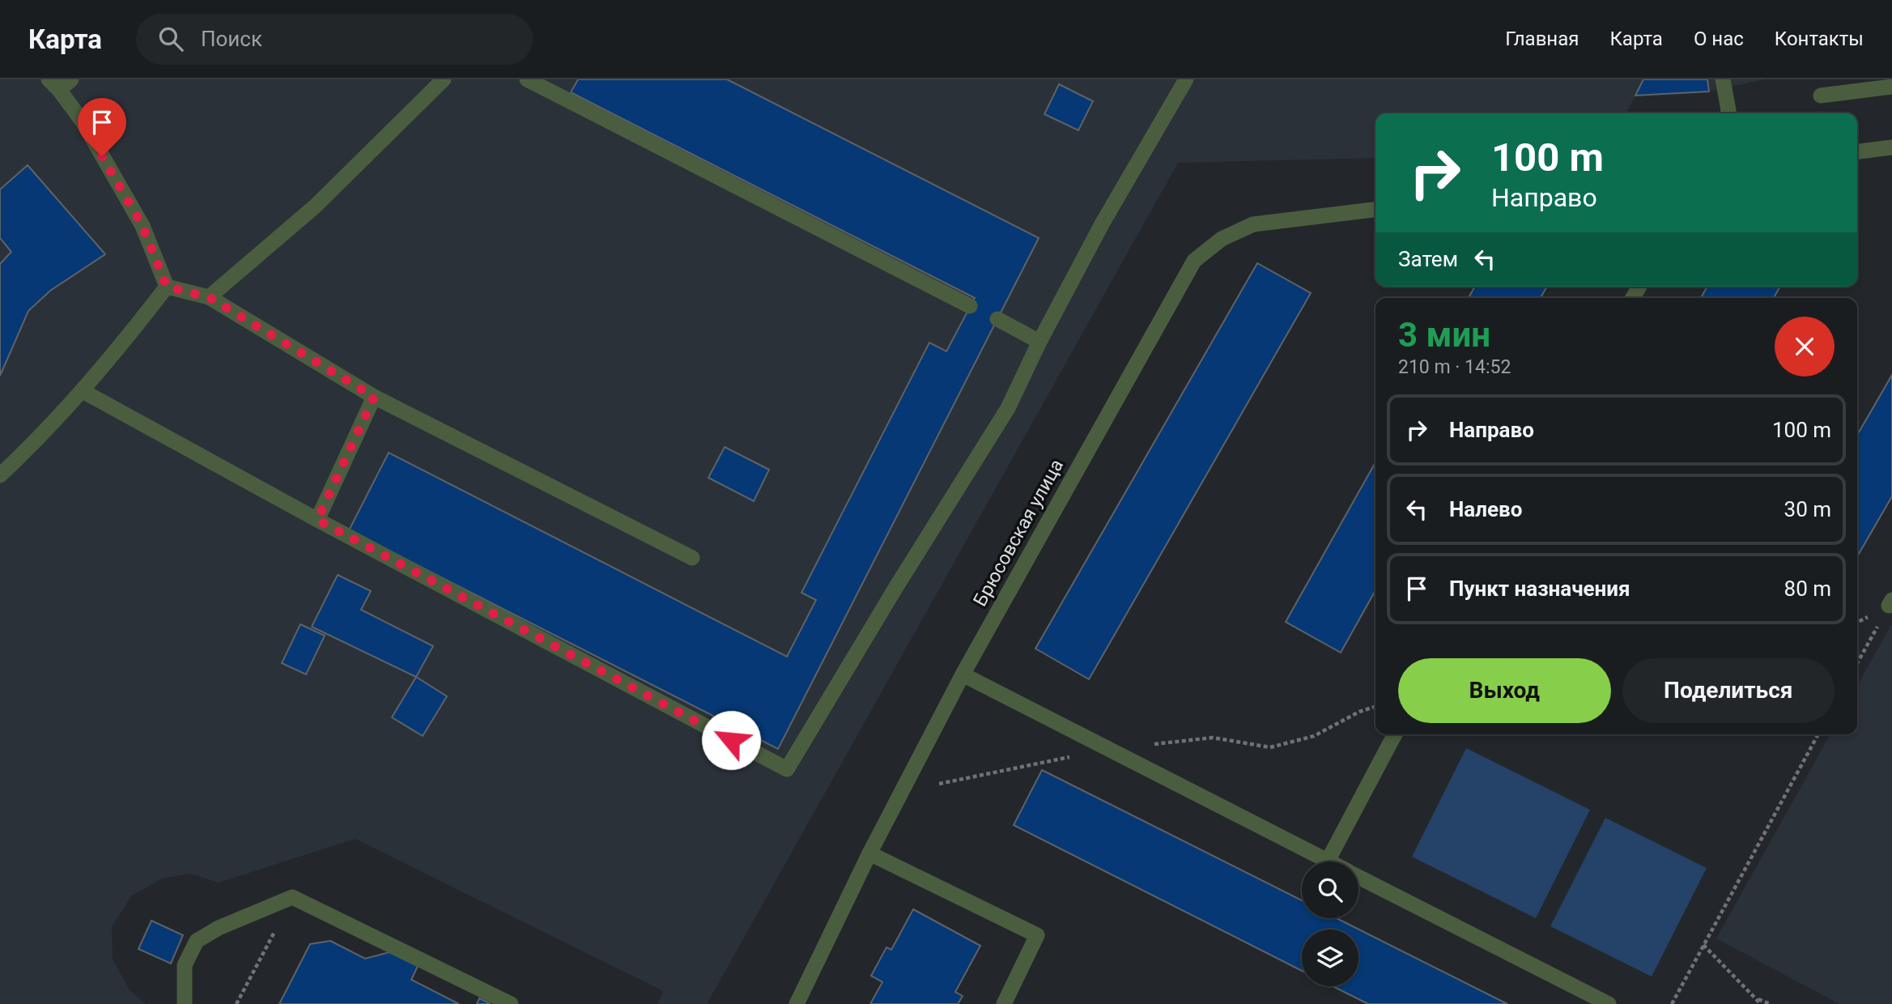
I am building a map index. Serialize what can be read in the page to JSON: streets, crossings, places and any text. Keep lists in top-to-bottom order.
{
  "streets": {
    "street": ["Брюсовская улица"]
  },
  "page": {
    "header": "Карта",
    "search": "Поиск",
    "nav": [
      "Главная",
      "Карта",
      "О нас",
      "Контакты"
    ],
    "turn": ["100 m", "Направо"],
    "then": "Затем",
    "heading": ["3 мин", "210 m · 14:52"],
    "list": [
      {
        "name": "Направо",
        "value": "100 m"
      },
      {
        "name": "Налево",
        "value": "30 m"
      },
      {
        "name": "Пункт назначения",
        "value": "80 m"
      }
    ],
    "buttons": ["Выход", "Поделиться"]
  }
}
